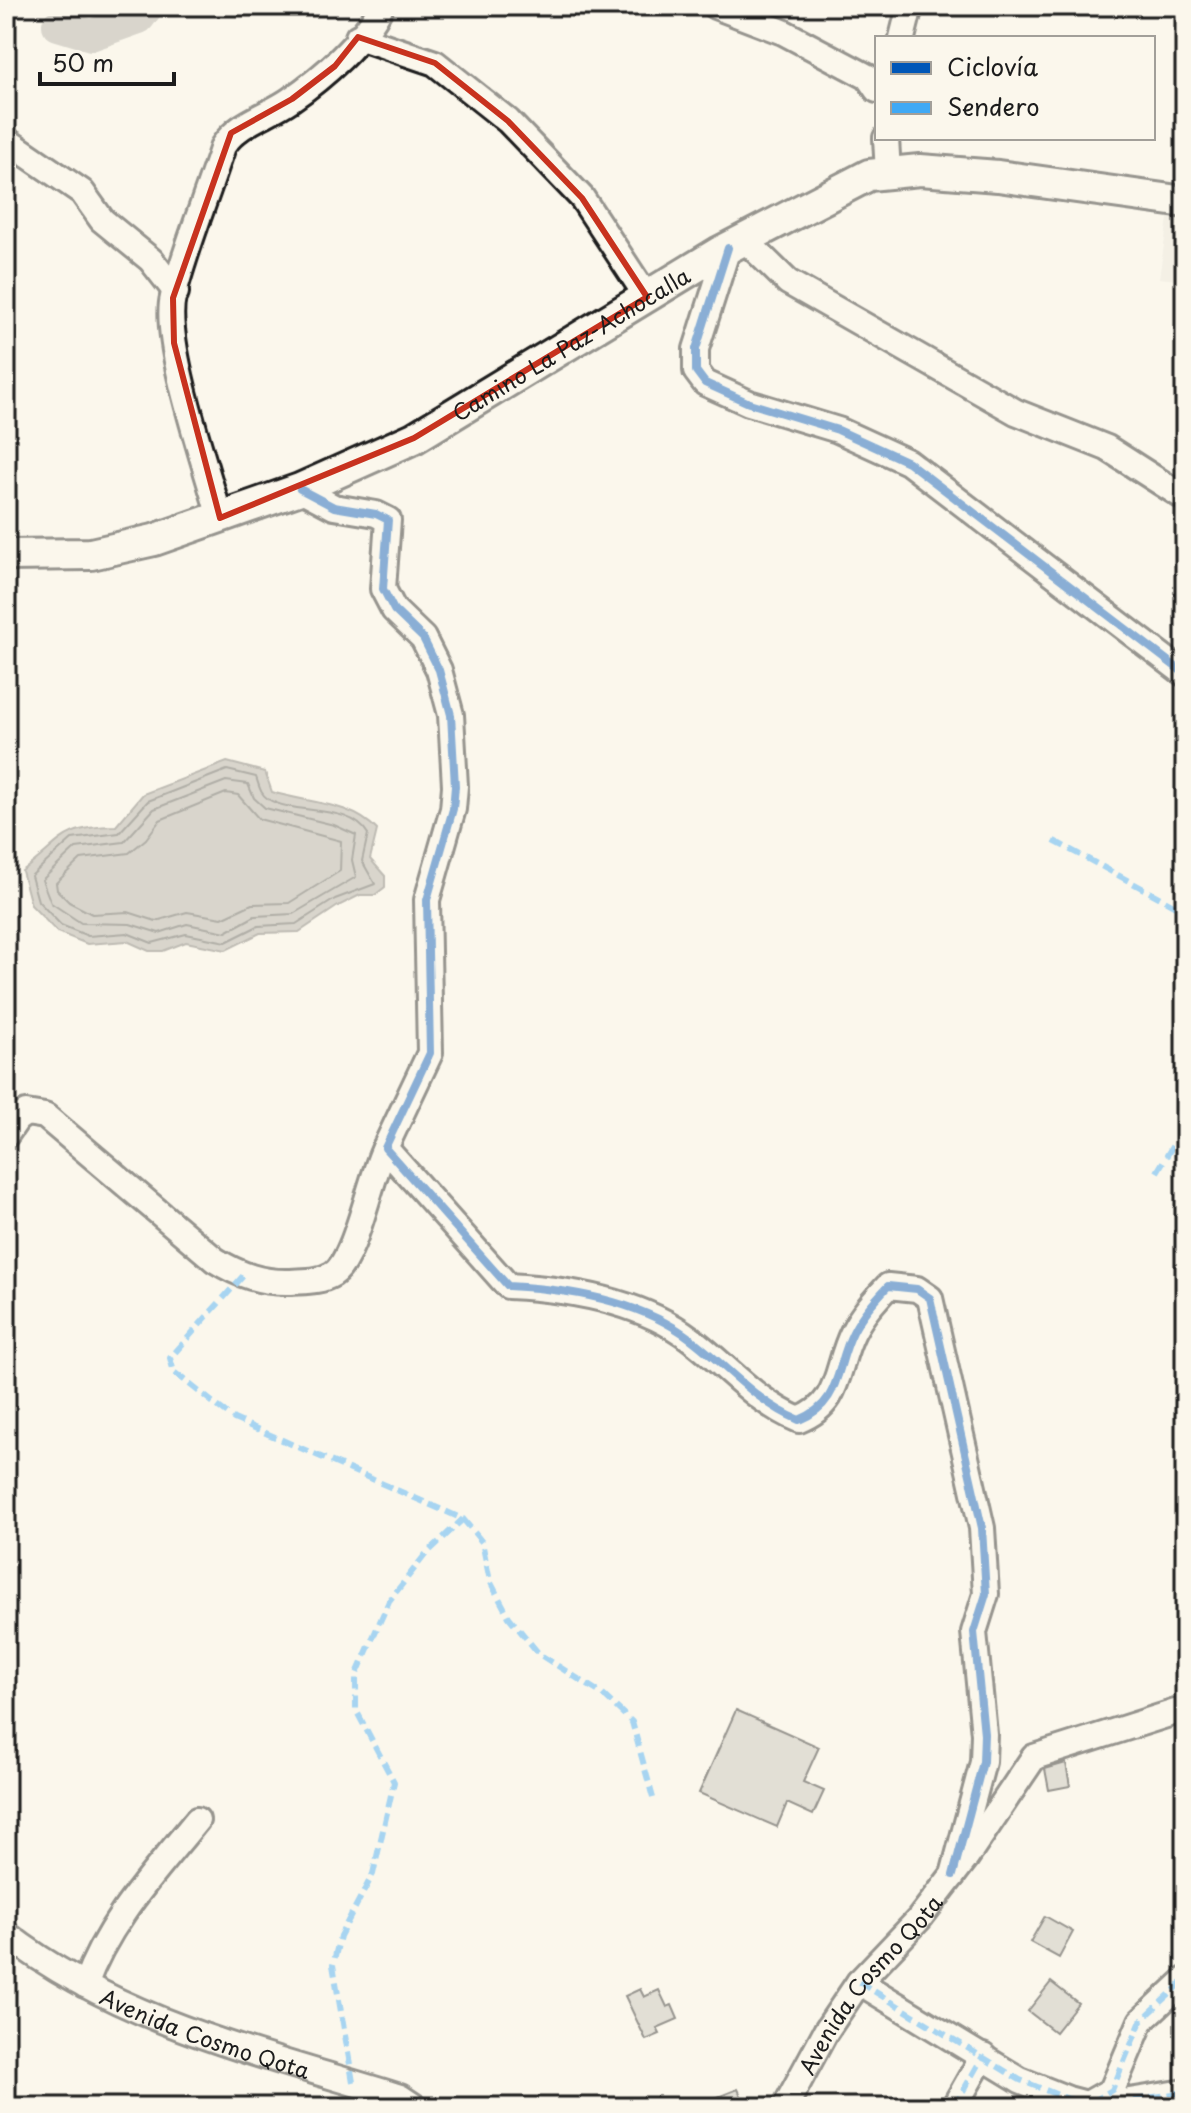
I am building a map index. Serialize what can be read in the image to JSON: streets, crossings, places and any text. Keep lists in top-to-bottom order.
{
  "streets": {
    "main road": ["Camino La Paz-Achocalla"],
    "street": ["Avenida Cosmo Qota"]
  },
  "legend": ["Ciclovía", "Sendero"],
  "scale_bar": "50 m"
}
